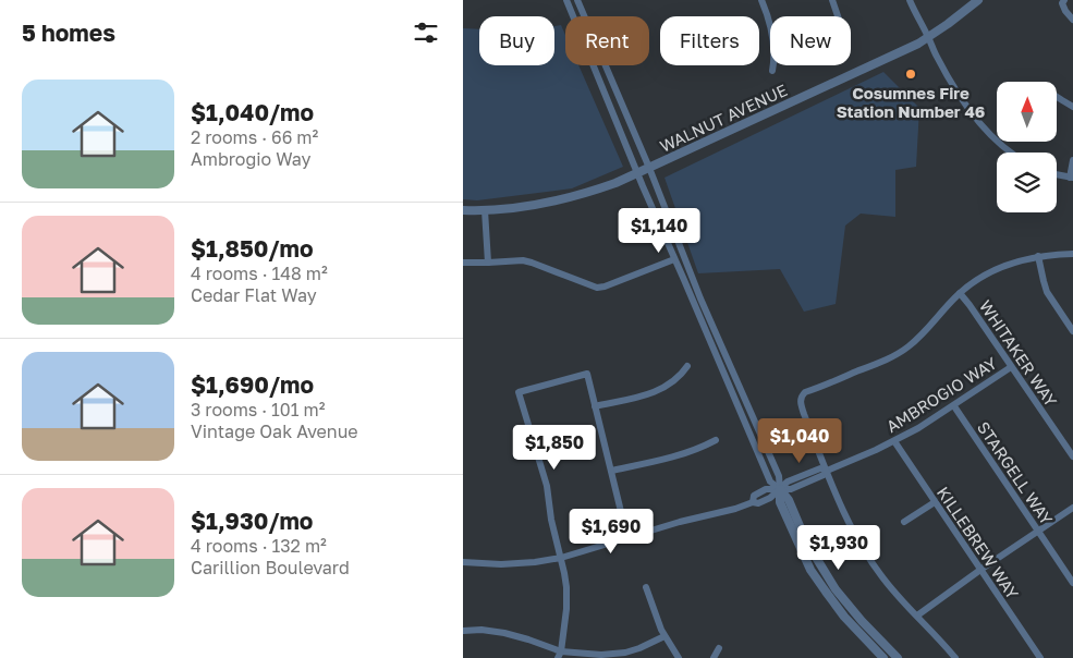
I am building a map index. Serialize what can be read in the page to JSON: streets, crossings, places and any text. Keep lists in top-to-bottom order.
{
  "streets": {
    "street": [
      "WALNUT AVENUE",
      "WHITAKER WAY",
      "AMBROGIO WAY",
      "STARGELL WAY",
      "KILLEBREW WAY"
    ]
  },
  "crossings": [
    ["WHITAKER WAY", "AMBROGIO WAY"],
    ["AMBROGIO WAY", "STARGELL WAY"],
    ["AMBROGIO WAY", "KILLEBREW WAY"]
  ],
  "places": ["Cosumnes Fire Station Number 46"],
  "north": "top",
  "page": {
    "heading": "5 homes",
    "chip": [
      "Buy",
      "Rent",
      "Filters",
      "New"
    ],
    "list": [
      {
        "name": "$1,040/mo",
        "note": "2 rooms · 66 m² · Ambrogio Way"
      },
      {
        "name": "$1,850/mo",
        "note": "4 rooms · 148 m² · Cedar Flat Way"
      },
      {
        "name": "$1,690/mo",
        "note": "3 rooms · 101 m² · Vintage Oak Avenue"
      },
      {
        "name": "$1,930/mo",
        "note": "4 rooms · 132 m² · Carillion Boulevard"
      }
    ],
    "price": [
      "$1,140",
      "$1,040",
      "$1,850",
      "$1,690",
      "$1,930"
    ]
  }
}
